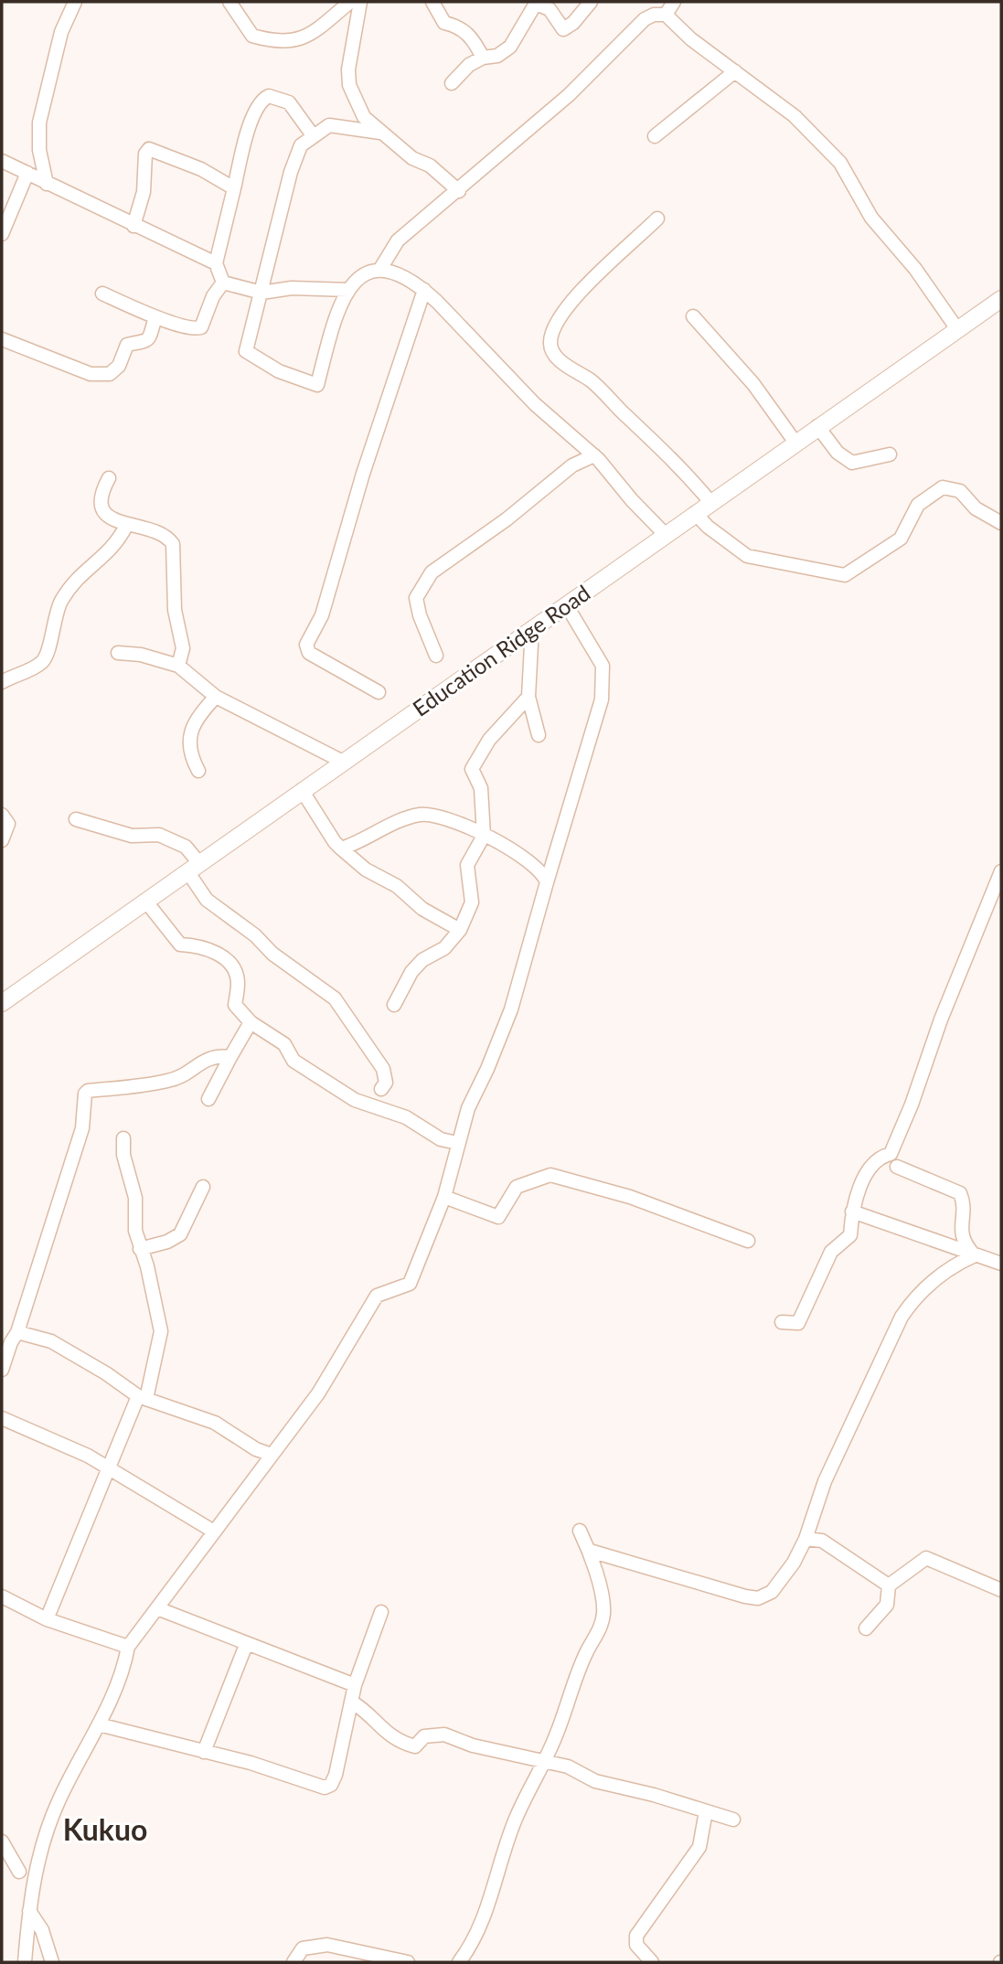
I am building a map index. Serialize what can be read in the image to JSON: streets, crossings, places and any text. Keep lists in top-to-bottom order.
{
  "streets": {
    "main road": ["Education Ridge Road"]
  },
  "districts": ["Kukuo"]
}
